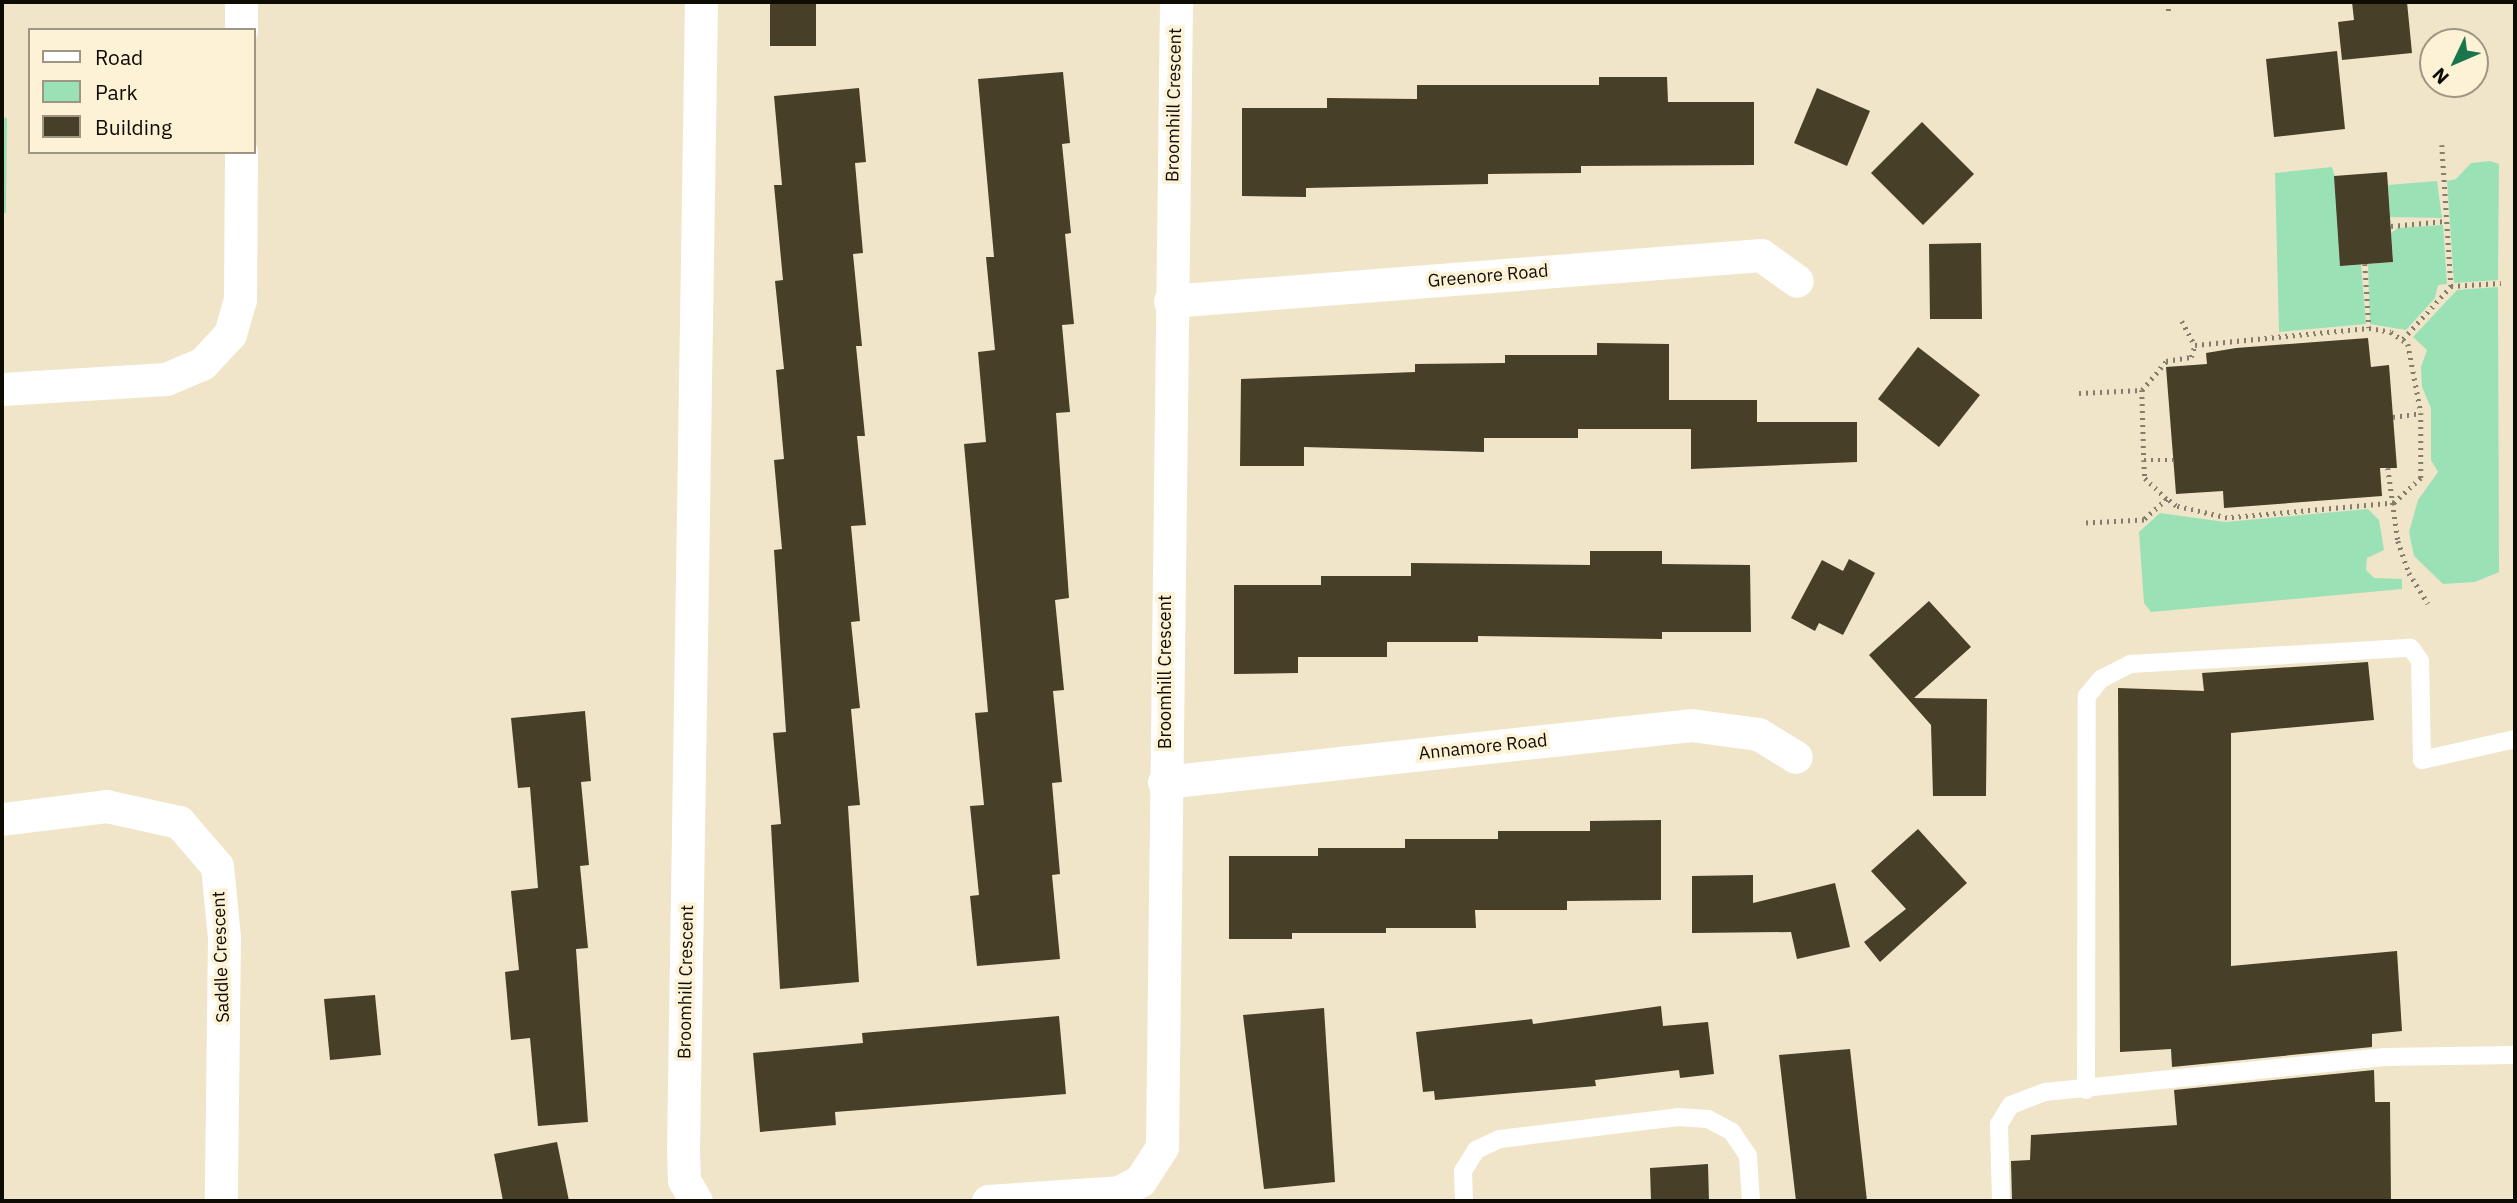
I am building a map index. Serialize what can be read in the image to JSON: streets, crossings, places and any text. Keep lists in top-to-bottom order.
{
  "streets": {
    "street": [
      "Broomhill Crescent",
      "Greenore Road",
      "Annamore Road",
      "Saddle Crescent"
    ]
  },
  "crossings": [
    ["Broomhill Crescent", "Greenore Road"],
    ["Broomhill Crescent", "Annamore Road"]
  ],
  "legend": ["Road", "Park", "Building"],
  "north": "bottom left"
}
